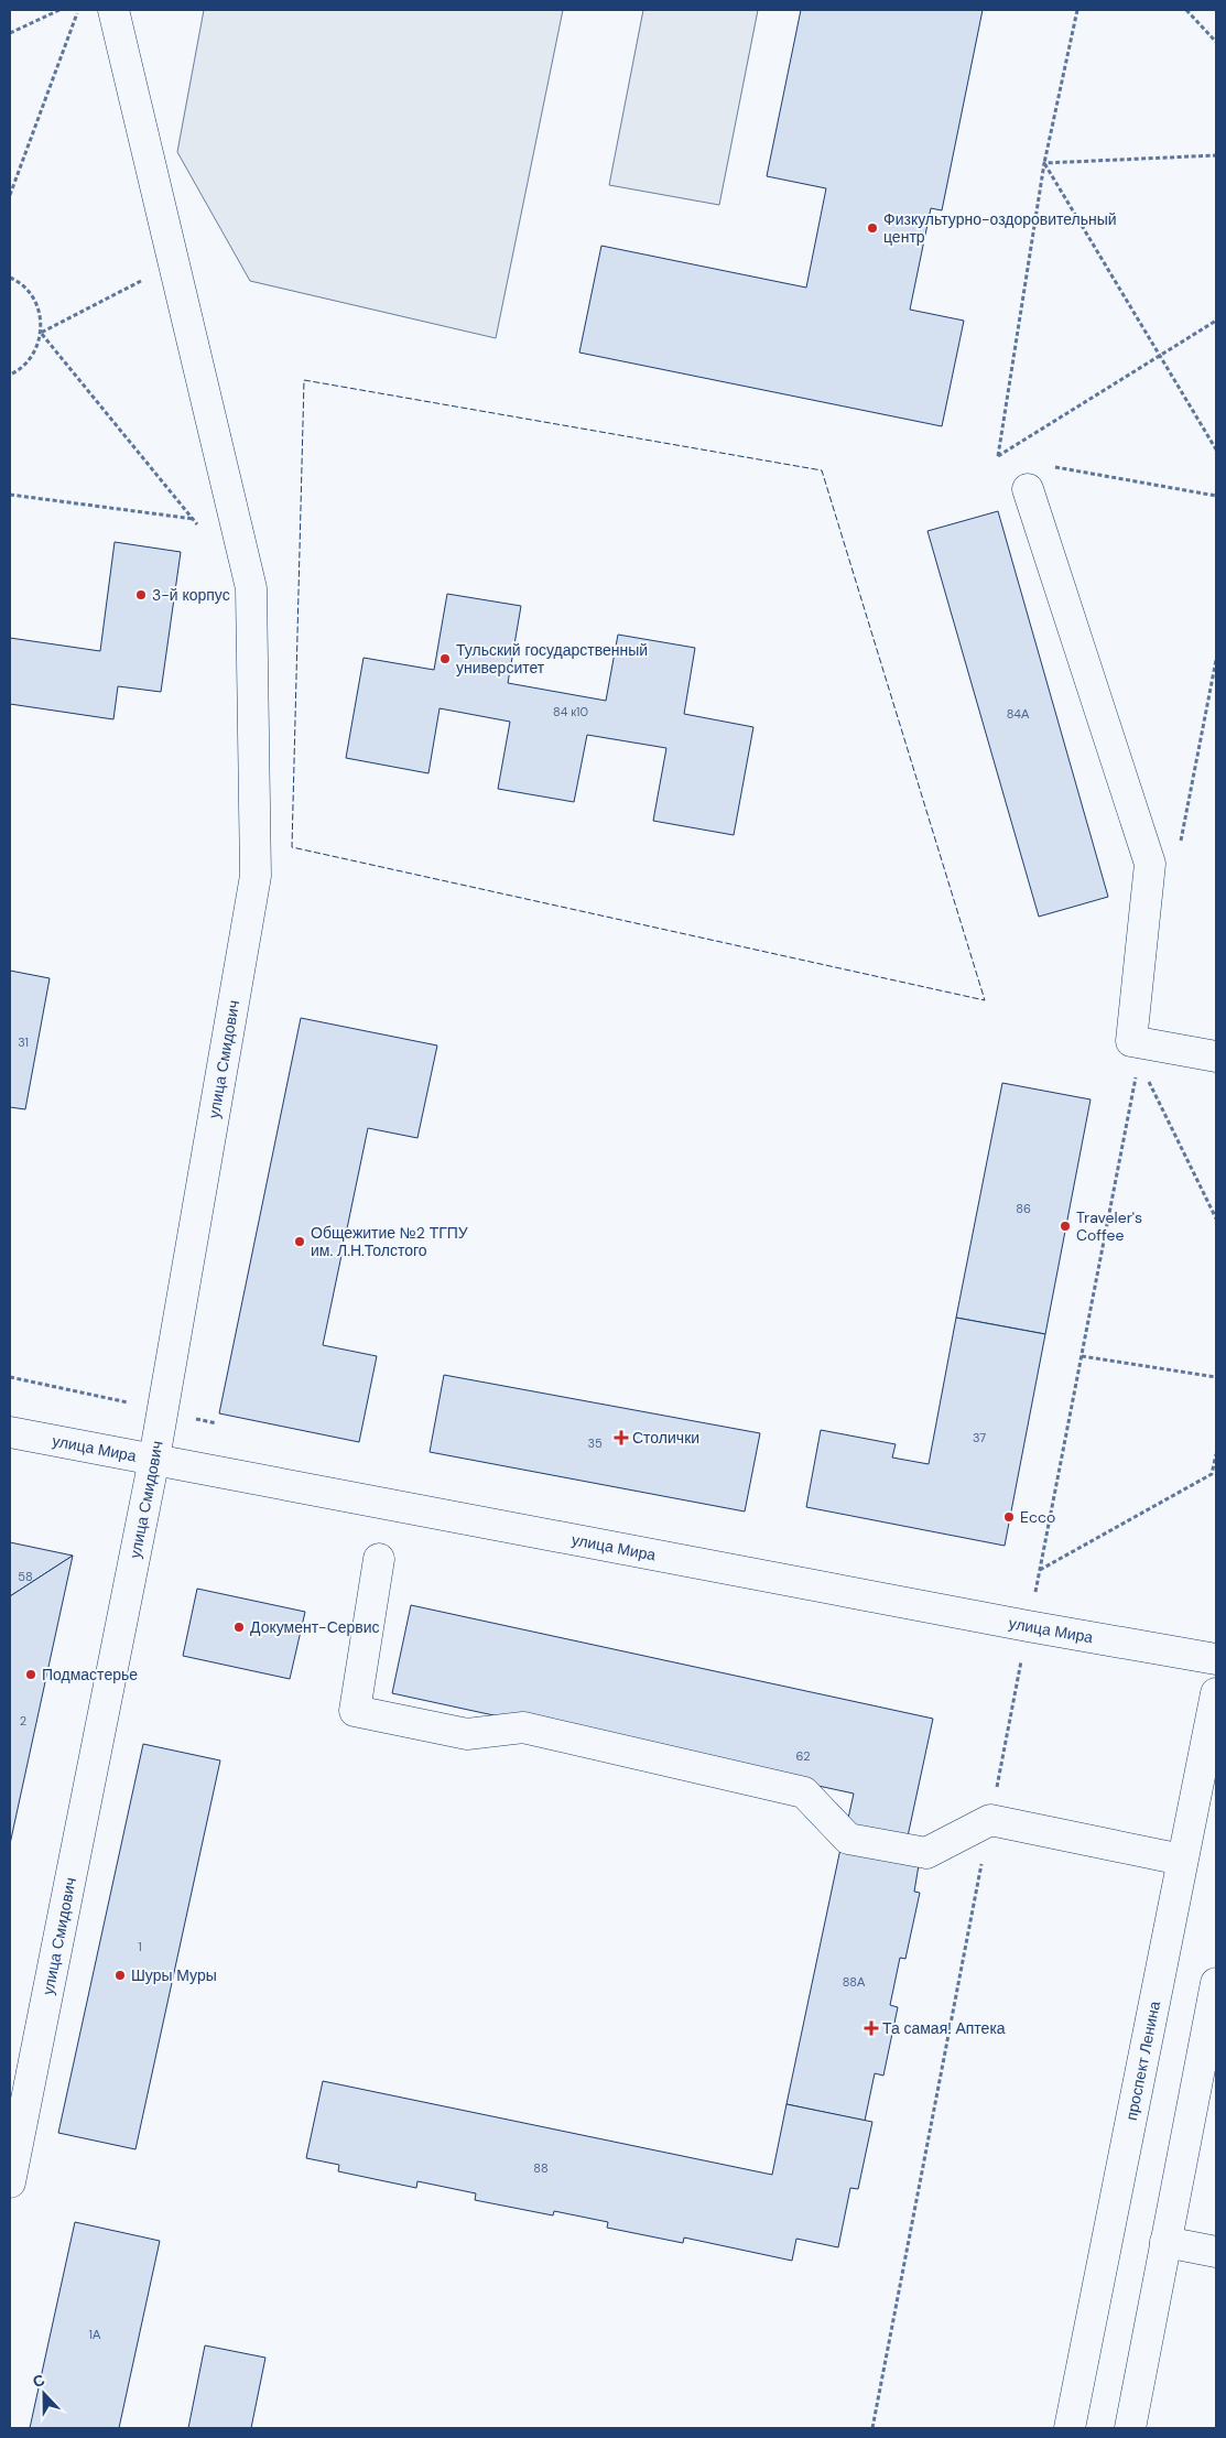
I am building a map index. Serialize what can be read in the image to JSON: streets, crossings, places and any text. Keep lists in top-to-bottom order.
{
  "streets": {
    "street": ["улица Смидович", "улица Мира", "проспект Ленина"]
  },
  "crossings": [
    ["улица Смидович", "улица Мира"]
  ],
  "places": {
    "other": [
      "Физкультурно-оздоровительный центр",
      "3-й корпус",
      "Тульский государственный университет",
      "Traveler's Coffee",
      "Общежитие №2 ТГПУ им. Л.Н.Толстого",
      "Ecco",
      "Документ-Сервис",
      "Подмастерье",
      "Шуры Муры"
    ],
    "health": ["Столички", "Та самая! Аптека"]
  },
  "house_numbers": [
    "84 к10",
    "84А",
    "31",
    "86",
    "37",
    "35",
    "58",
    "2",
    "62",
    "1",
    "88А",
    "88",
    "1А"
  ],
  "north": "top"
}
